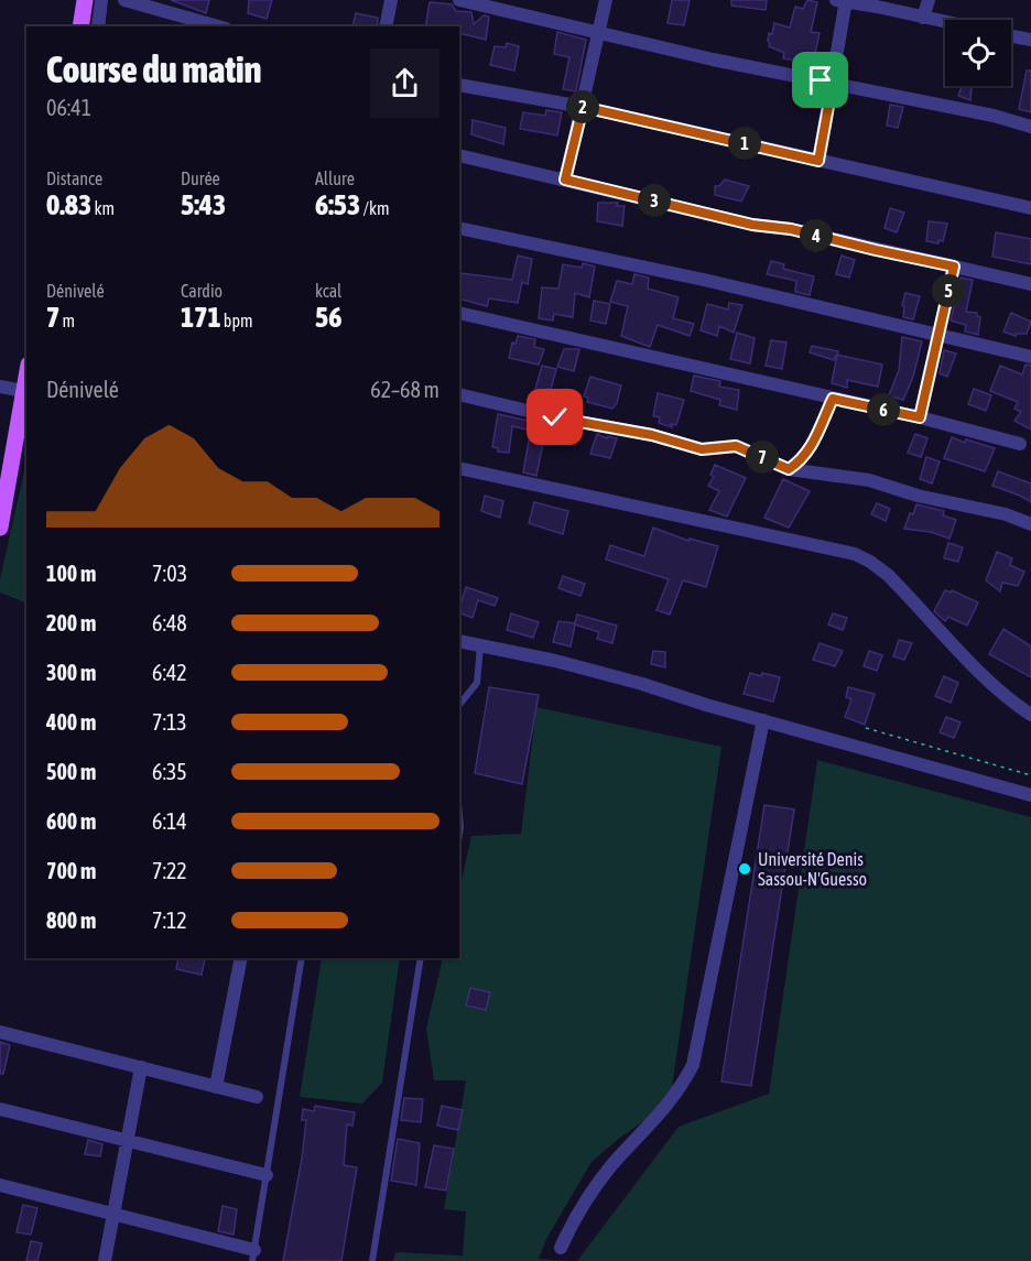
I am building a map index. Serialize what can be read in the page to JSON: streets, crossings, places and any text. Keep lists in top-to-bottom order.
{
  "places": ["Université Denis Sassou-N'Guesso"],
  "page": {
    "heading": ["Course du matin", "06:41"],
    "pins": [
      "2",
      "1",
      "3",
      "4",
      "5",
      "6",
      "7"
    ],
    "stats": [
      ["Distance", "0.83 km"],
      ["Durée", "5:43"],
      ["Allure", "6:53 /km"],
      ["Dénivelé", "7 m"],
      ["Cardio", "171 bpm"],
      ["kcal", "56"]
    ],
    "chart": ["Dénivelé", "62–68 m"],
    "list": [
      {
        "name": "100 m",
        "note": "7:03"
      },
      {
        "name": "200 m",
        "note": "6:48"
      },
      {
        "name": "300 m",
        "note": "6:42"
      },
      {
        "name": "400 m",
        "note": "7:13"
      },
      {
        "name": "500 m",
        "note": "6:35"
      },
      {
        "name": "600 m",
        "note": "6:14"
      },
      {
        "name": "700 m",
        "note": "7:22"
      },
      {
        "name": "800 m",
        "note": "7:12"
      }
    ]
  }
}
